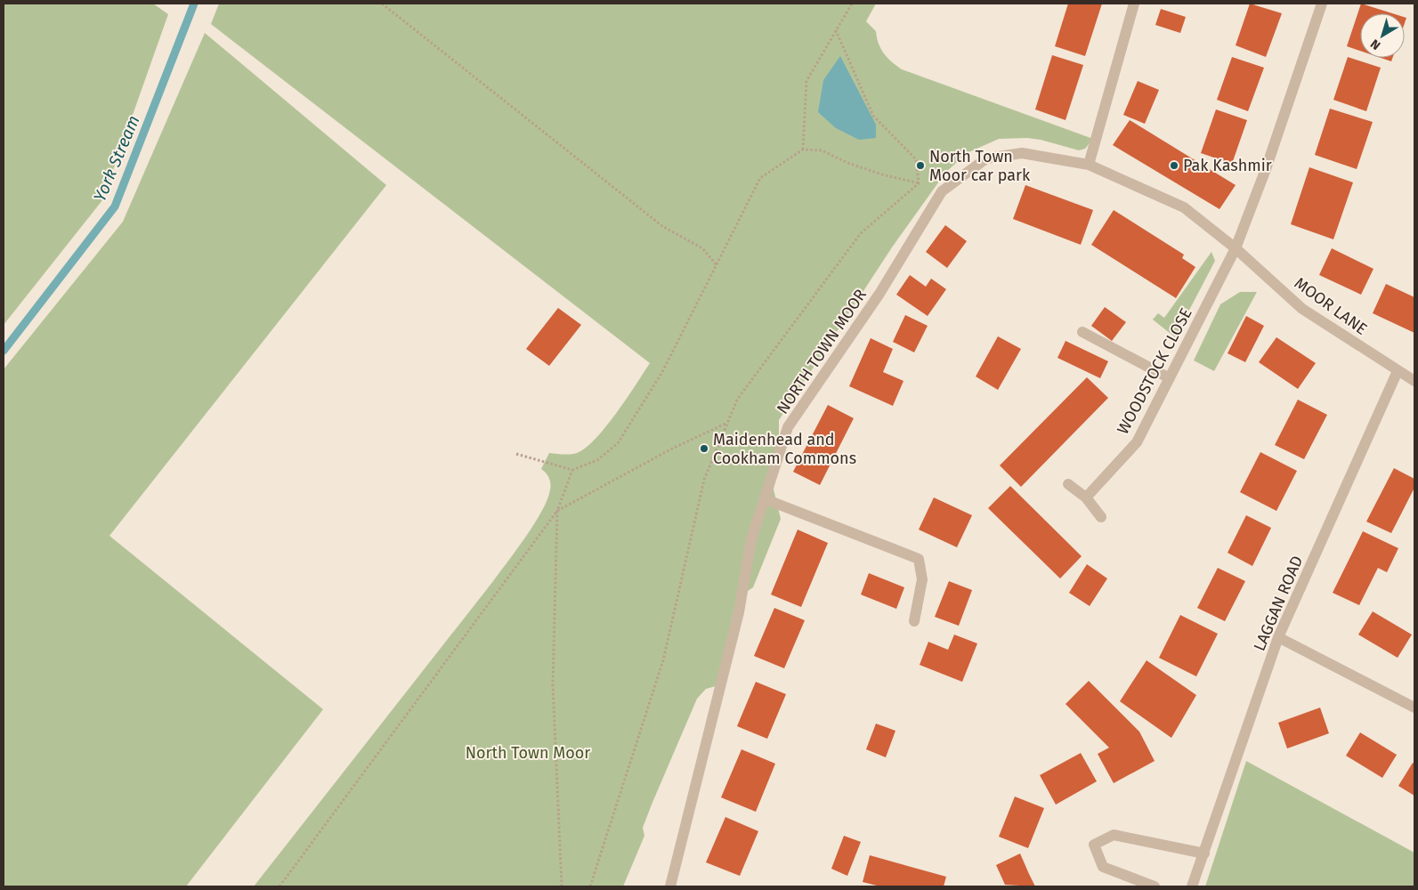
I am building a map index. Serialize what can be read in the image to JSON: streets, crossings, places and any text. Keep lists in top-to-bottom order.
{
  "streets": {
    "street": [
      "MOOR LANE",
      "NORTH TOWN MOOR",
      "WOODSTOCK CLOSE",
      "LAGGAN ROAD"
    ]
  },
  "crossings": [
    ["MOOR LANE", "NORTH TOWN MOOR"],
    ["MOOR LANE", "WOODSTOCK CLOSE"],
    ["MOOR LANE", "LAGGAN ROAD"],
    ["NORTH TOWN MOOR", "WOODSTOCK CLOSE"]
  ],
  "water": ["York Stream"],
  "parks": ["North Town Moor"],
  "places": ["North Town Moor car park", "Pak Kashmir", "Maidenhead and Cookham Commons"],
  "north": "bottom left"
}
